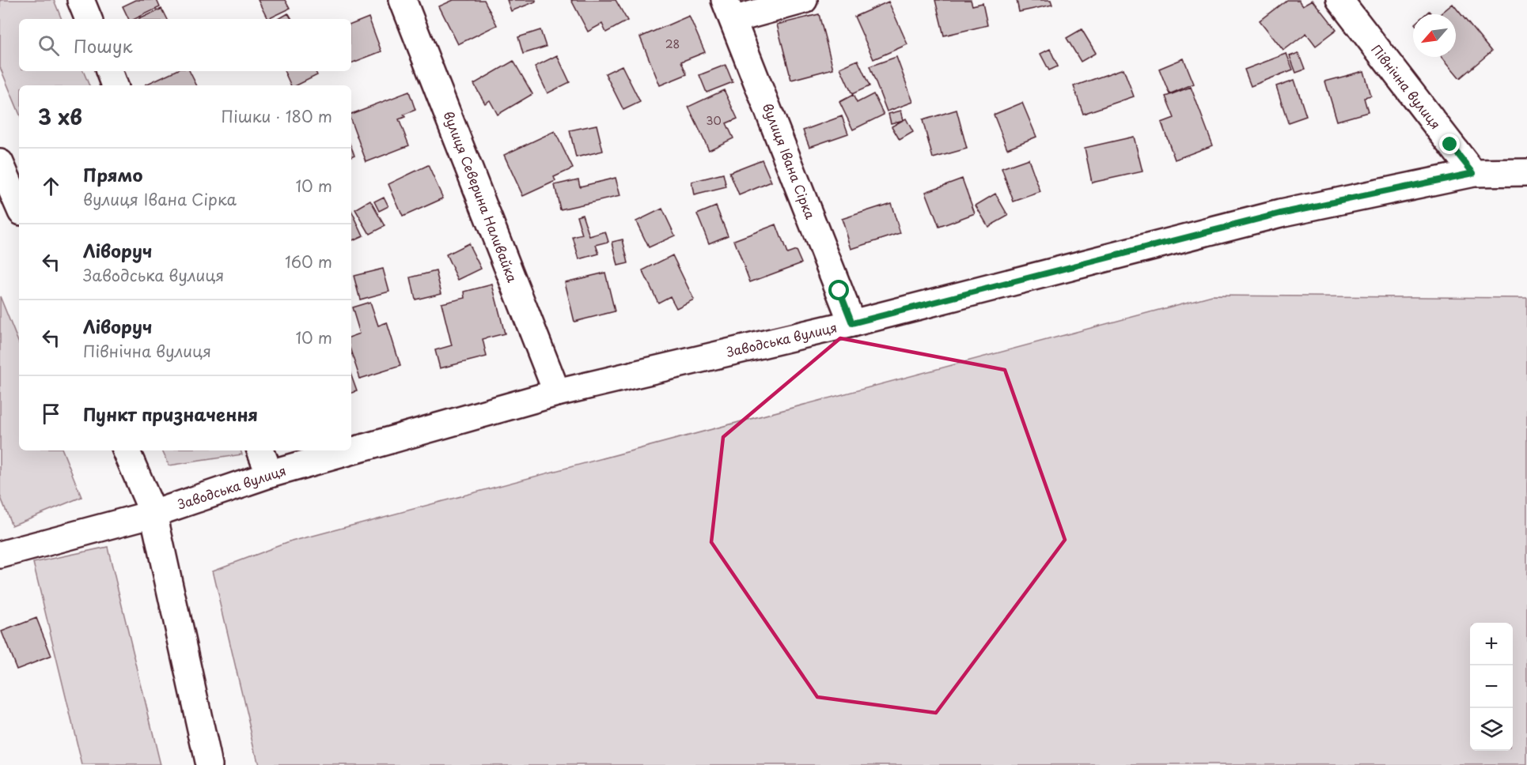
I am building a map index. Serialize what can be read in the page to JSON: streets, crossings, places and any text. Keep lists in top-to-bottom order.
{
  "streets": {
    "main road": [
      "Північна вулиця",
      "вулиця Івана Сірка",
      "вулиця Северина Наливайка",
      "Заводська вулиця"
    ]
  },
  "crossings": [
    ["Північна вулиця", "Заводська вулиця"],
    ["вулиця Івана Сірка", "Заводська вулиця"],
    ["вулиця Северина Наливайка", "Заводська вулиця"]
  ],
  "house_numbers": ["28", "30"],
  "north": "bottom left",
  "page": {
    "search": "Пошук",
    "heading": ["3 хв", "Пішки · 180 m"],
    "list": [
      ["Прямо", "вулиця Івана Сірка", "10 m"],
      ["Ліворуч", "Заводська вулиця", "160 m"],
      ["Ліворуч", "Північна вулиця", "10 m"],
      "Пункт призначення"
    ],
    "map_buttons": ["+", "−"]
  }
}
